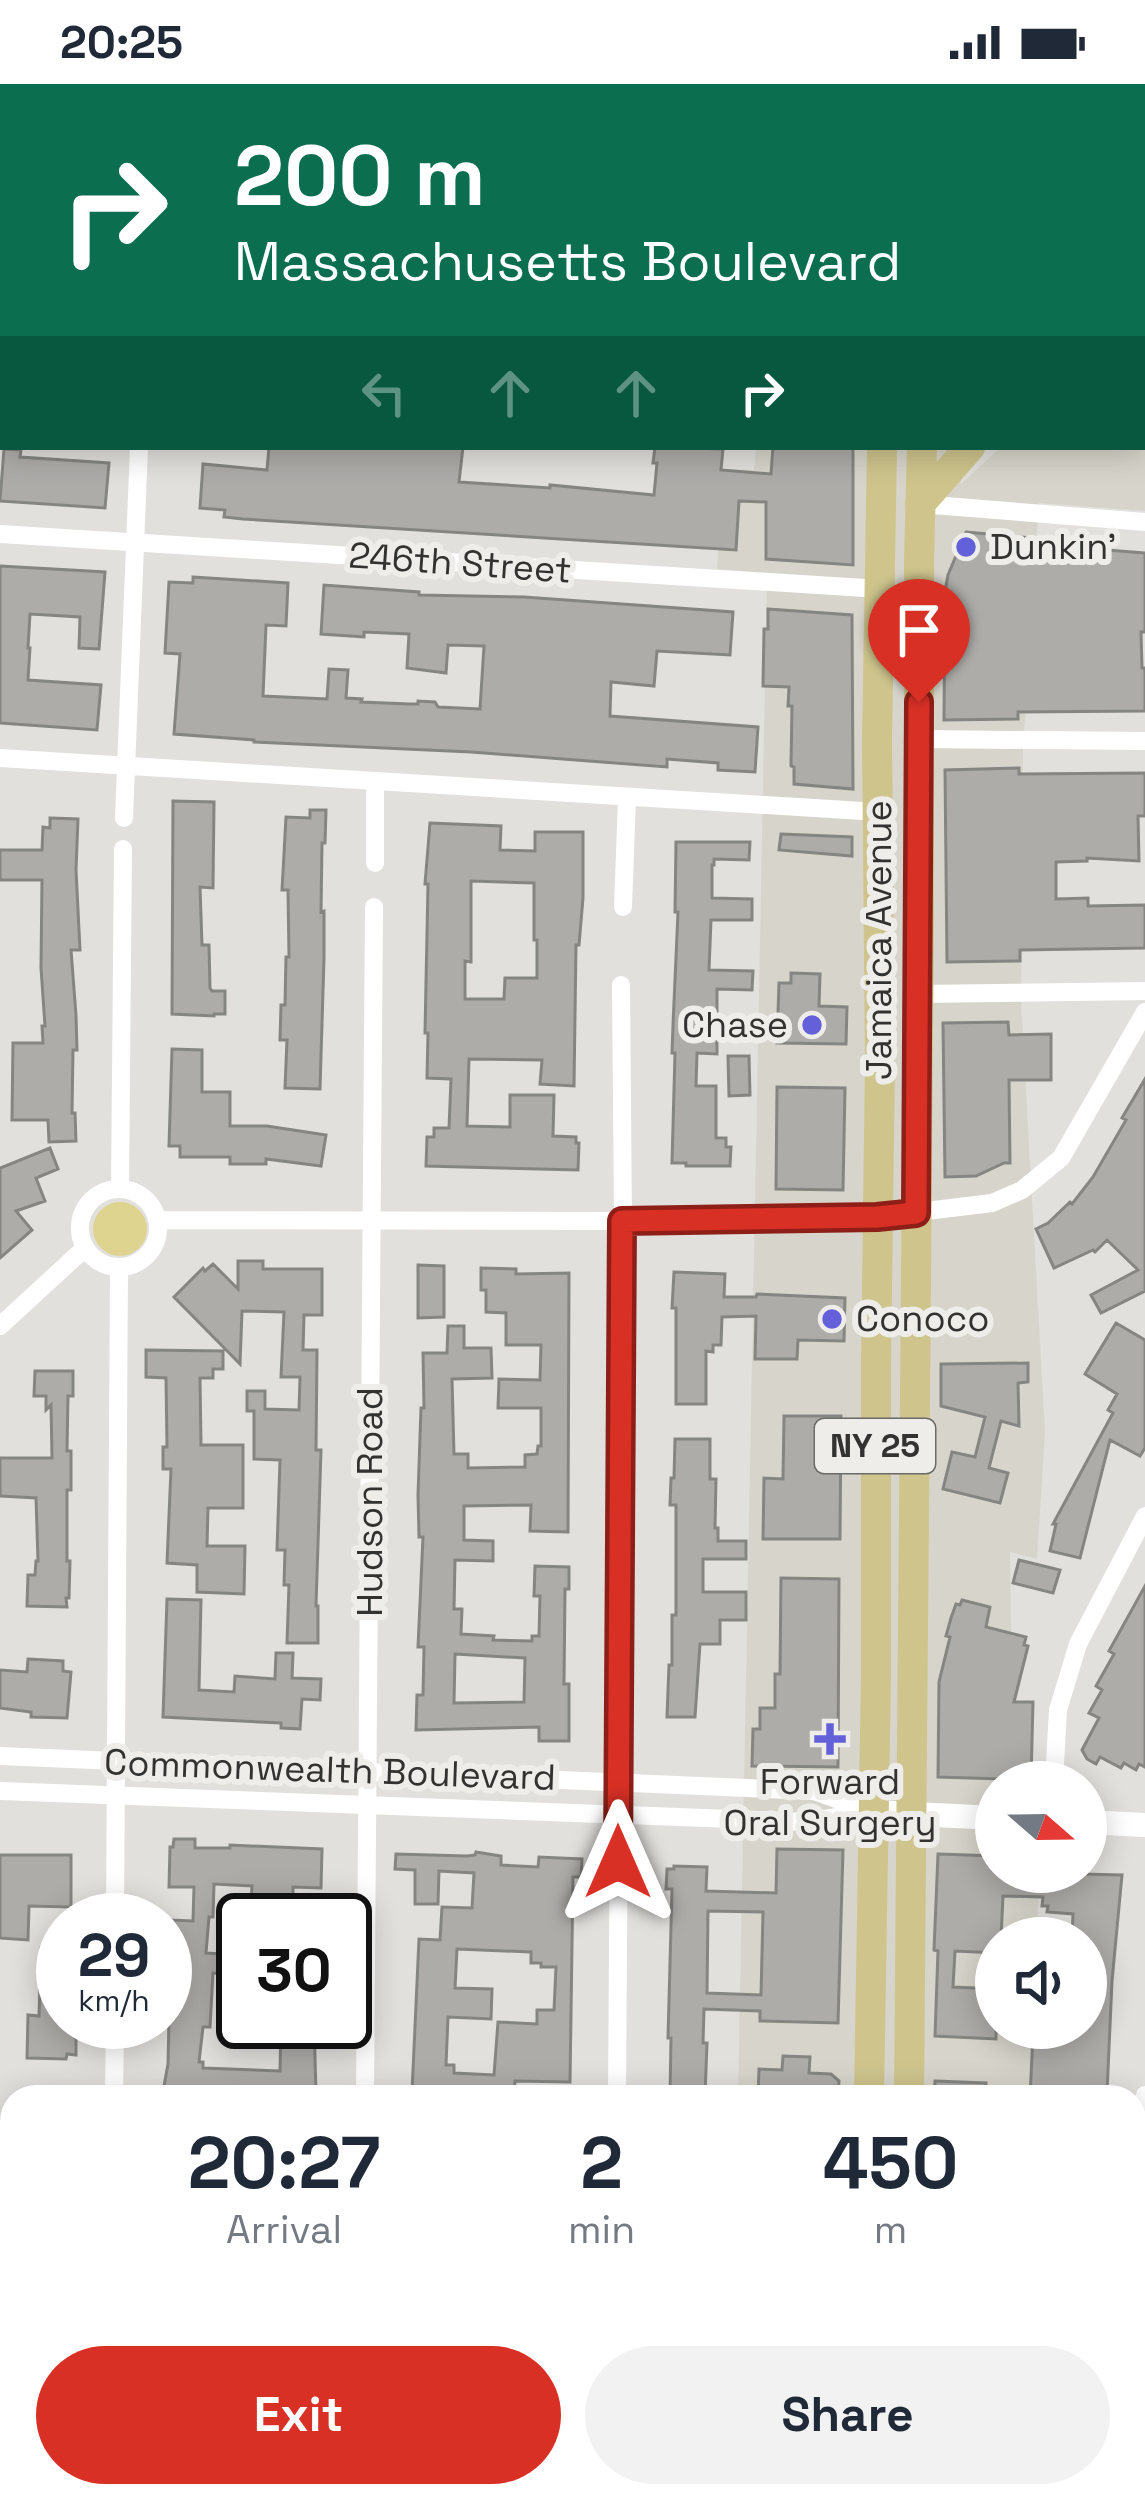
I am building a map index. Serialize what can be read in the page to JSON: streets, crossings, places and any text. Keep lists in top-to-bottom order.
{
  "streets": {
    "main road": ["246th Street", "Jamaica Avenue", "NY 25"],
    "street": ["Hudson Road", "Commonwealth Boulevard"]
  },
  "crossings": [
    ["246th Street", "Jamaica Avenue"],
    ["Jamaica Avenue", "NY 25"],
    ["Jamaica Avenue", "Commonwealth Boulevard"],
    ["NY 25", "Commonwealth Boulevard"],
    ["Hudson Road", "Commonwealth Boulevard"]
  ],
  "places": {
    "other": ["Dunkin'", "Chase", "Conoco"],
    "health": ["Forward Oral Surgery"]
  },
  "north": "right",
  "page": {
    "status": "20:25",
    "turn": ["200 m", "Massachusetts Boulevard"],
    "speed": "29 km/h",
    "limit": "30",
    "eta": [
      "20:27",
      "Arrival",
      "2",
      "min",
      "450",
      "m"
    ],
    "buttons": ["Exit", "Share"]
  }
}
